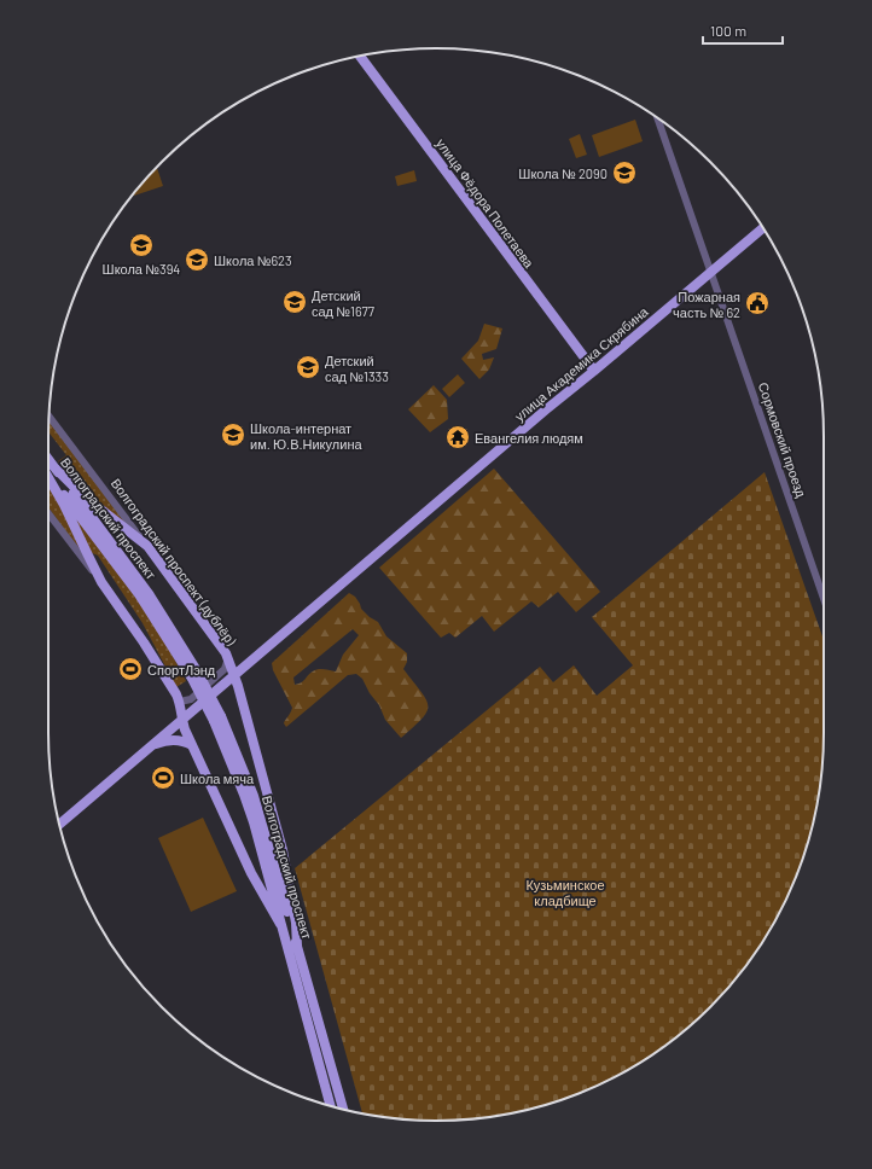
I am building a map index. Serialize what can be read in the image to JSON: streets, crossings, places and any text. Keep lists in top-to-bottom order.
{
  "streets": {
    "main road": [
      "улица Фёдора Полетаева",
      "улица Академика Скрябина",
      "Волгоградский проспект",
      "Волгоградский проспект (дублёр)"
    ],
    "street": ["Сормовский проезд"]
  },
  "crossings": [
    ["улица Фёдора Полетаева", "улица Академика Скрябина"],
    ["улица Академика Скрябина", "Сормовский проезд"],
    ["улица Академика Скрябина", "Волгоградский проспект (дублёр)"],
    ["Волгоградский проспект", "Волгоградский проспект (дублёр)"]
  ],
  "parks": ["Кузьминское кладбище"],
  "places": {
    "school or university": [
      "Школа № 2090",
      "Школа №394",
      "Школа №623",
      "Детский сад №1677",
      "Детский сад №1333",
      "Школа-интернат им. Ю.В.Никулина"
    ],
    "public building": ["Пожарная часть № 62"],
    "temple": ["Евангелия людям"],
    "sports": ["СпортЛэнд", "Школа мяча"]
  },
  "scale_bar": "100 m"
}
